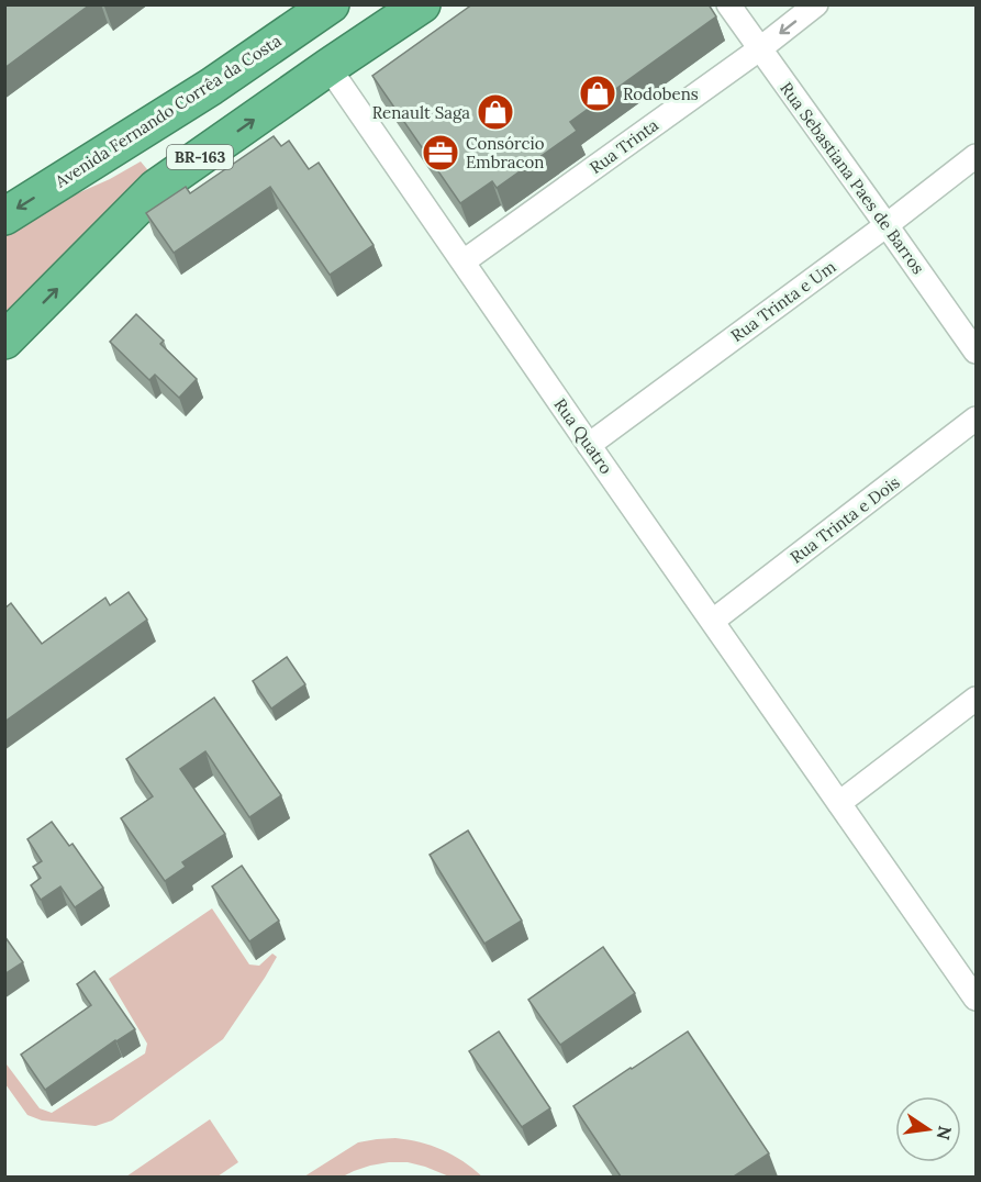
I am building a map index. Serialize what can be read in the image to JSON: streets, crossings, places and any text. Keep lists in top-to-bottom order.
{
  "streets": {
    "highway": ["Avenida Fernando Corrêa da Costa", "BR-163"],
    "street": [
      "Rua Trinta",
      "Rua Sebastiana Paes de Barros",
      "Rua Trinta e Um",
      "Rua Quatro",
      "Rua Trinta e Dois"
    ]
  },
  "crossings": [
    ["Rua Trinta", "Rua Sebastiana Paes de Barros"],
    ["Rua Trinta", "Rua Quatro"],
    ["BR-163", "Rua Quatro"],
    ["Rua Sebastiana Paes de Barros", "Rua Trinta e Um"],
    ["Rua Trinta e Um", "Rua Quatro"],
    ["Rua Quatro", "Rua Trinta e Dois"]
  ],
  "places": {
    "shop": ["Rodobens", "Renault Saga"],
    "office": ["Consórcio Embracon"]
  },
  "north": "right"
}
